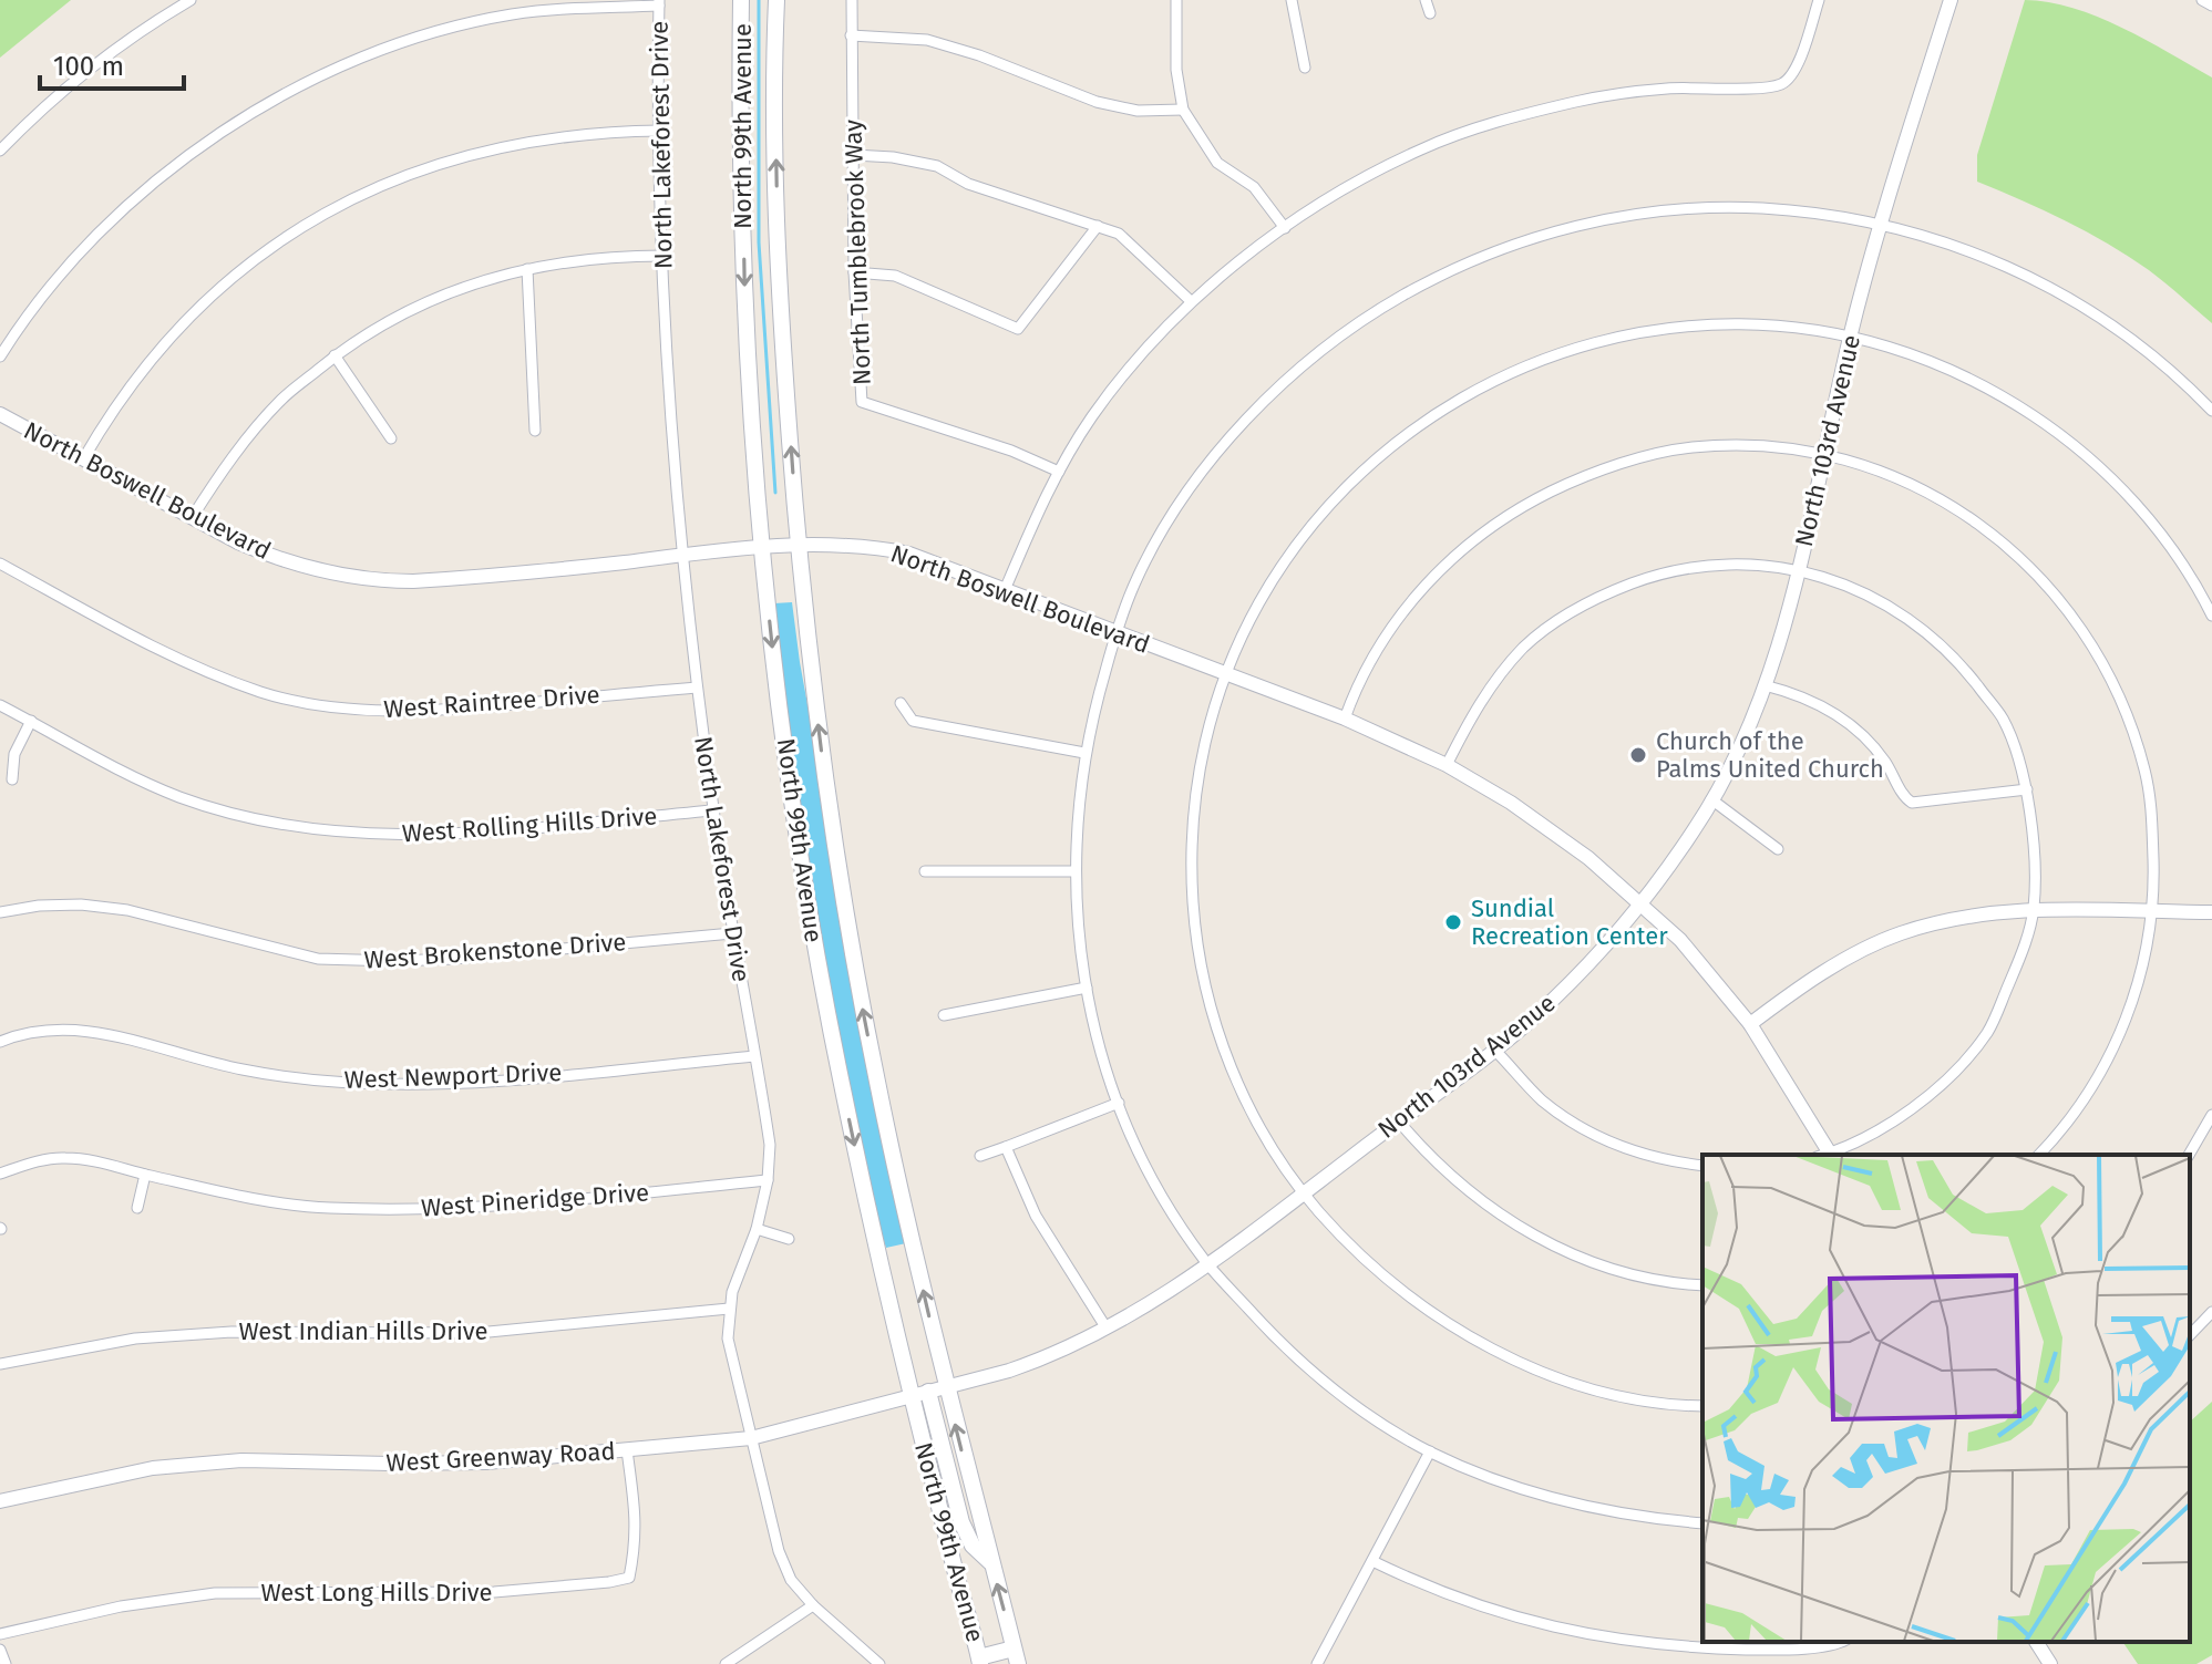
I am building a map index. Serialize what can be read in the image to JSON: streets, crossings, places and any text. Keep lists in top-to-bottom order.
{
  "streets": {
    "main road": ["North 99th Avenue"],
    "street": [
      "North Lakeforest Drive",
      "North Tumblebrook Way",
      "North 103rd Avenue",
      "North Boswell Boulevard",
      "West Raintree Drive",
      "West Rolling Hills Drive",
      "West Brokenstone Drive",
      "West Newport Drive",
      "West Pineridge Drive",
      "West Indian Hills Drive",
      "West Greenway Road",
      "West Long Hills Drive"
    ]
  },
  "crossings": [
    ["North 99th Avenue", "North 103rd Avenue"],
    ["North 99th Avenue", "North Boswell Boulevard"],
    ["North 99th Avenue", "West Greenway Road"],
    ["North Lakeforest Drive", "North Boswell Boulevard"],
    ["North Lakeforest Drive", "West Raintree Drive"],
    ["North Lakeforest Drive", "West Rolling Hills Drive"],
    ["North Lakeforest Drive", "West Brokenstone Drive"],
    ["North Lakeforest Drive", "West Newport Drive"],
    ["North Lakeforest Drive", "West Pineridge Drive"],
    ["North Lakeforest Drive", "West Indian Hills Drive"],
    ["North Lakeforest Drive", "West Greenway Road"],
    ["North 103rd Avenue", "North Boswell Boulevard"],
    ["North 103rd Avenue", "West Greenway Road"],
    ["West Greenway Road", "West Long Hills Drive"]
  ],
  "places": ["Church of the Palms United Church", "Sundial Recreation Center"],
  "scale_bar": "100 m"
}
